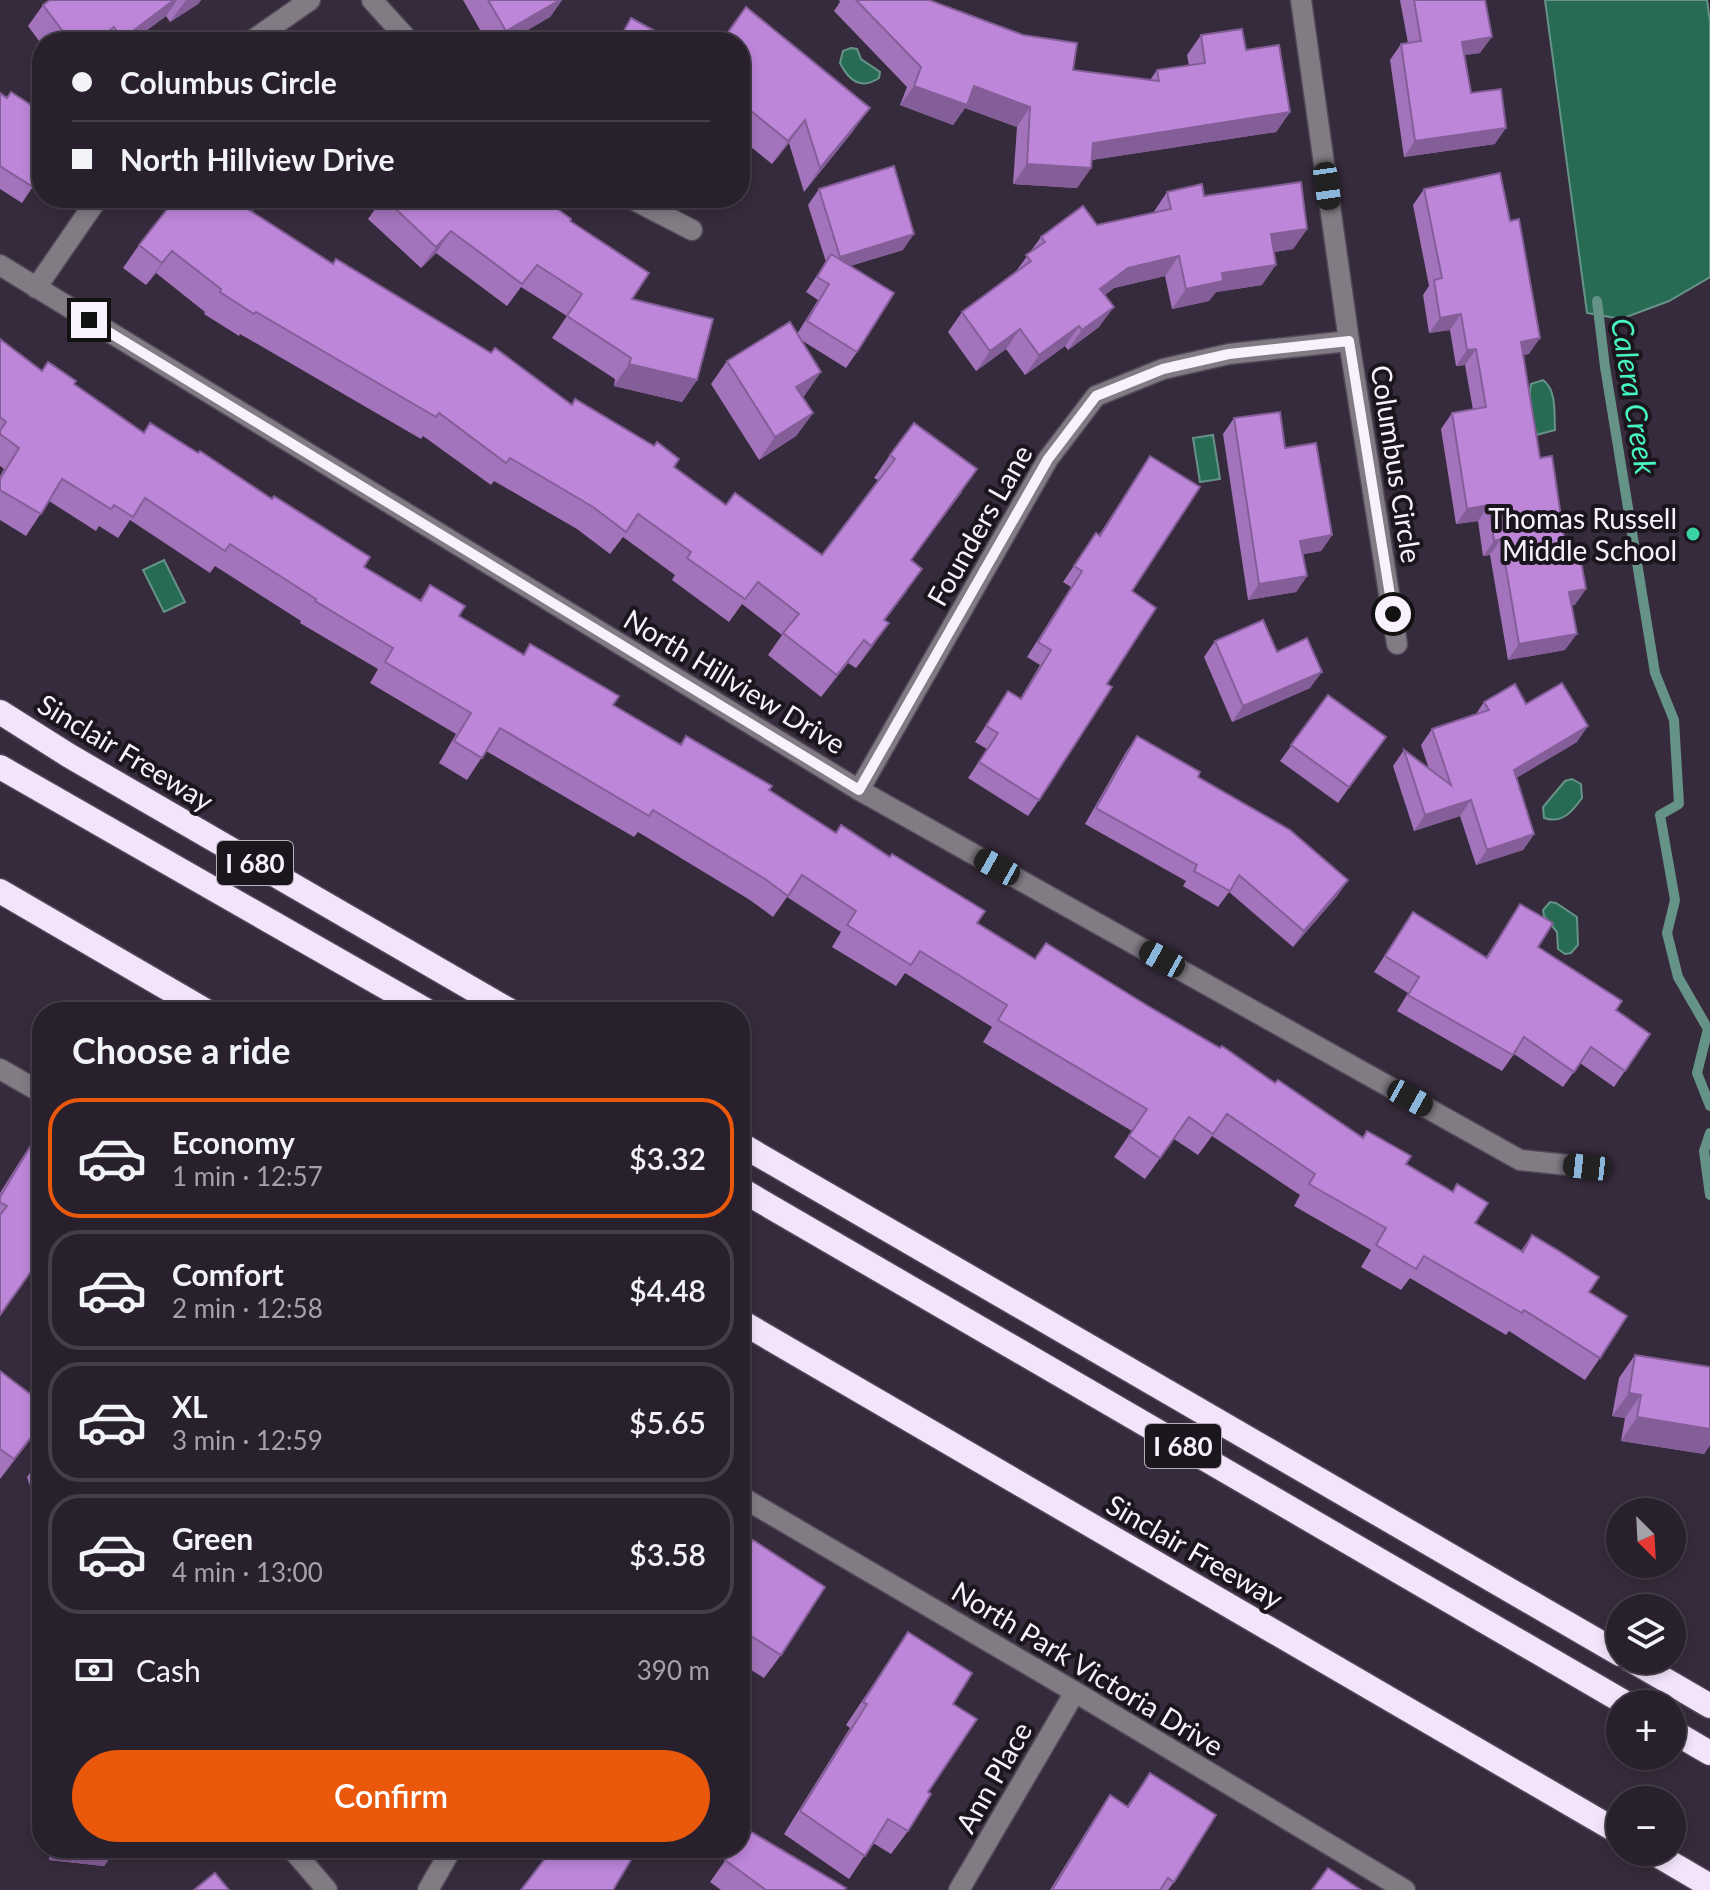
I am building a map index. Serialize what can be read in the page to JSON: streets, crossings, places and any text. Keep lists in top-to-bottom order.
{
  "streets": {
    "highway": ["Sinclair Freeway", "I 680"],
    "street": [
      "Columbus Circle",
      "Founders Lane",
      "North Hillview Drive",
      "North Park Victoria Drive",
      "Ann Place"
    ]
  },
  "crossings": [
    ["Columbus Circle", "Founders Lane"],
    ["Founders Lane", "North Hillview Drive"],
    ["North Park Victoria Drive", "Ann Place"]
  ],
  "water": ["Calera Creek"],
  "places": ["Thomas Russell Middle School"],
  "north": "bottom right",
  "page": {
    "banner": ["Columbus Circle", "North Hillview Drive"],
    "heading": "Choose a ride",
    "list": [
      {
        "name": "Economy",
        "note": "1 min · 12:57",
        "value": "$3.32"
      },
      {
        "name": "Comfort",
        "note": "2 min · 12:58",
        "value": "$4.48"
      },
      {
        "name": "XL",
        "note": "3 min · 12:59",
        "value": "$5.65"
      },
      {
        "name": "Green",
        "note": "4 min · 13:00",
        "value": "$3.58"
      }
    ],
    "map_buttons": ["+", "−"],
    "pay": ["Cash", "390 m"],
    "buttons": "Confirm"
  }
}
